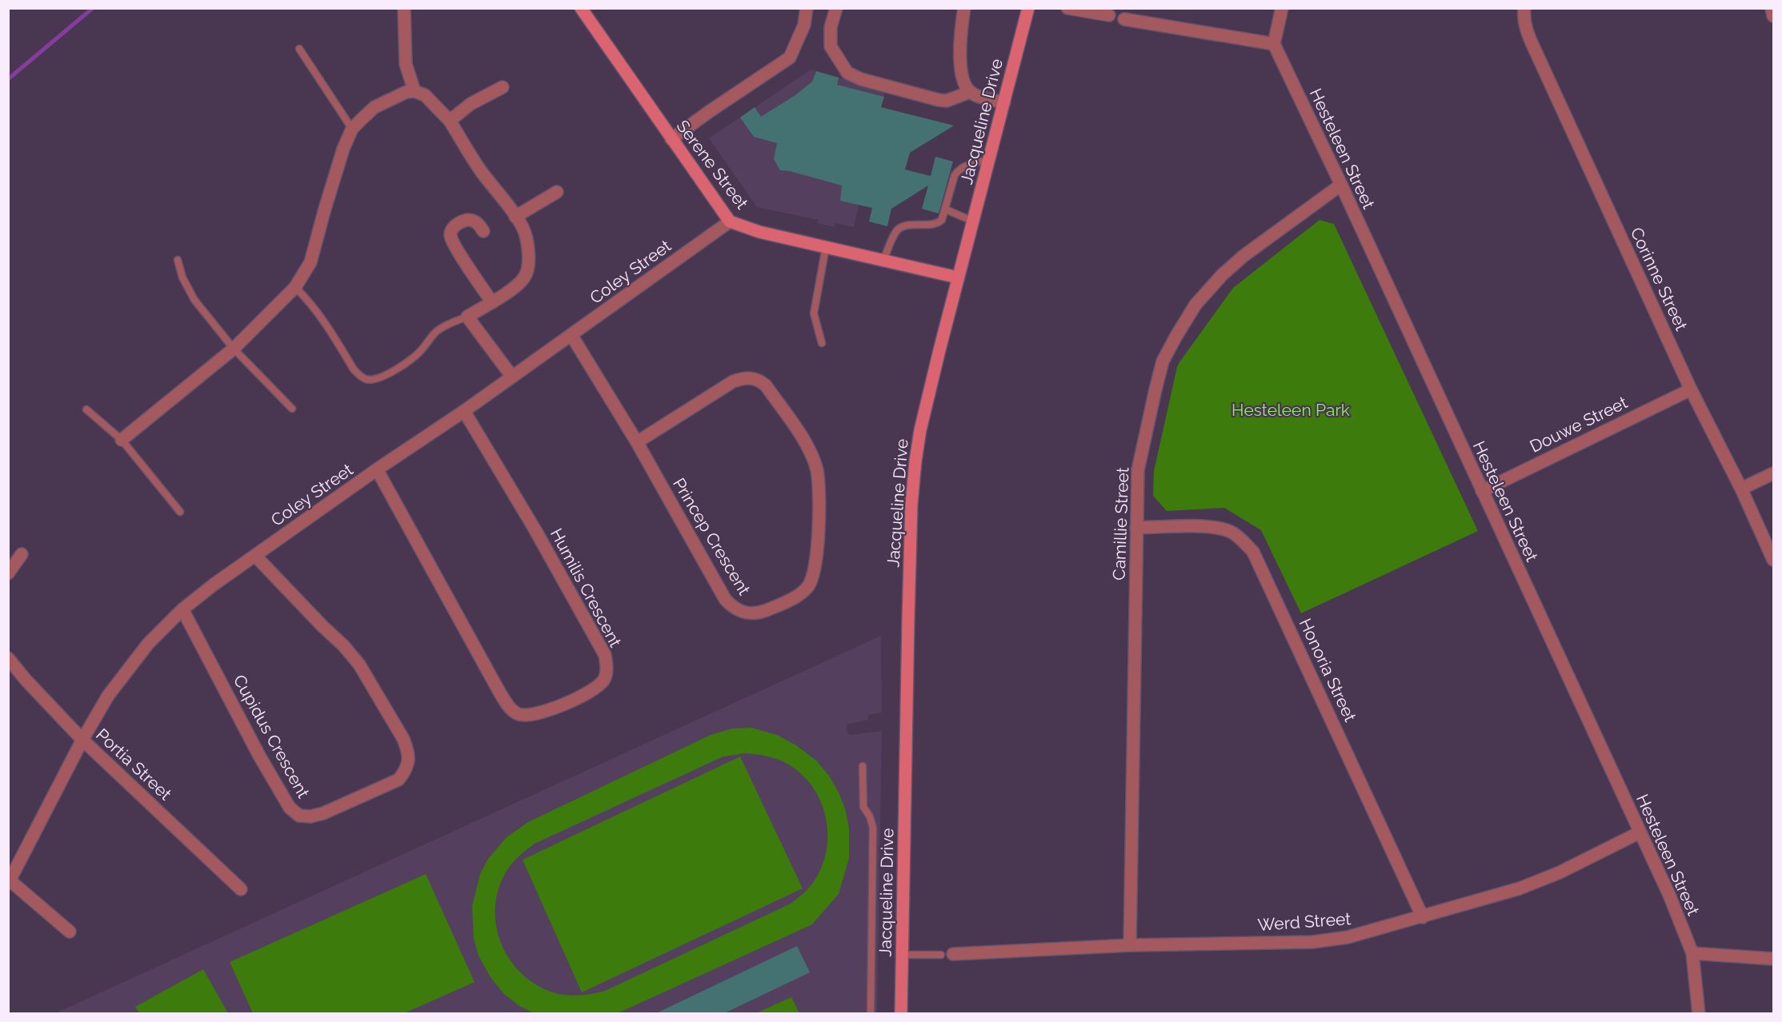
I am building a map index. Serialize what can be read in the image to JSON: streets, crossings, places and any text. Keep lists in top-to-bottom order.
{
  "streets": {
    "street": [
      "Jacqueline Drive",
      "Hesteleen Street",
      "Serene Street",
      "Coley Street",
      "Corinne Street",
      "Douwe Street",
      "Camillie Street",
      "Princep Crescent",
      "Humilis Crescent",
      "Honoria Street",
      "Cupidus Crescent",
      "Portia Street",
      "Werd Street"
    ]
  },
  "crossings": [
    ["Jacqueline Drive", "Serene Street"],
    ["Hesteleen Street", "Douwe Street"],
    ["Hesteleen Street", "Camillie Street"],
    ["Hesteleen Street", "Werd Street"],
    ["Serene Street", "Coley Street"],
    ["Coley Street", "Princep Crescent"],
    ["Coley Street", "Humilis Crescent"],
    ["Coley Street", "Cupidus Crescent"],
    ["Coley Street", "Portia Street"],
    ["Corinne Street", "Douwe Street"],
    ["Camillie Street", "Honoria Street"],
    ["Camillie Street", "Werd Street"],
    ["Honoria Street", "Werd Street"]
  ],
  "parks": ["Hesteleen Park"]
}
